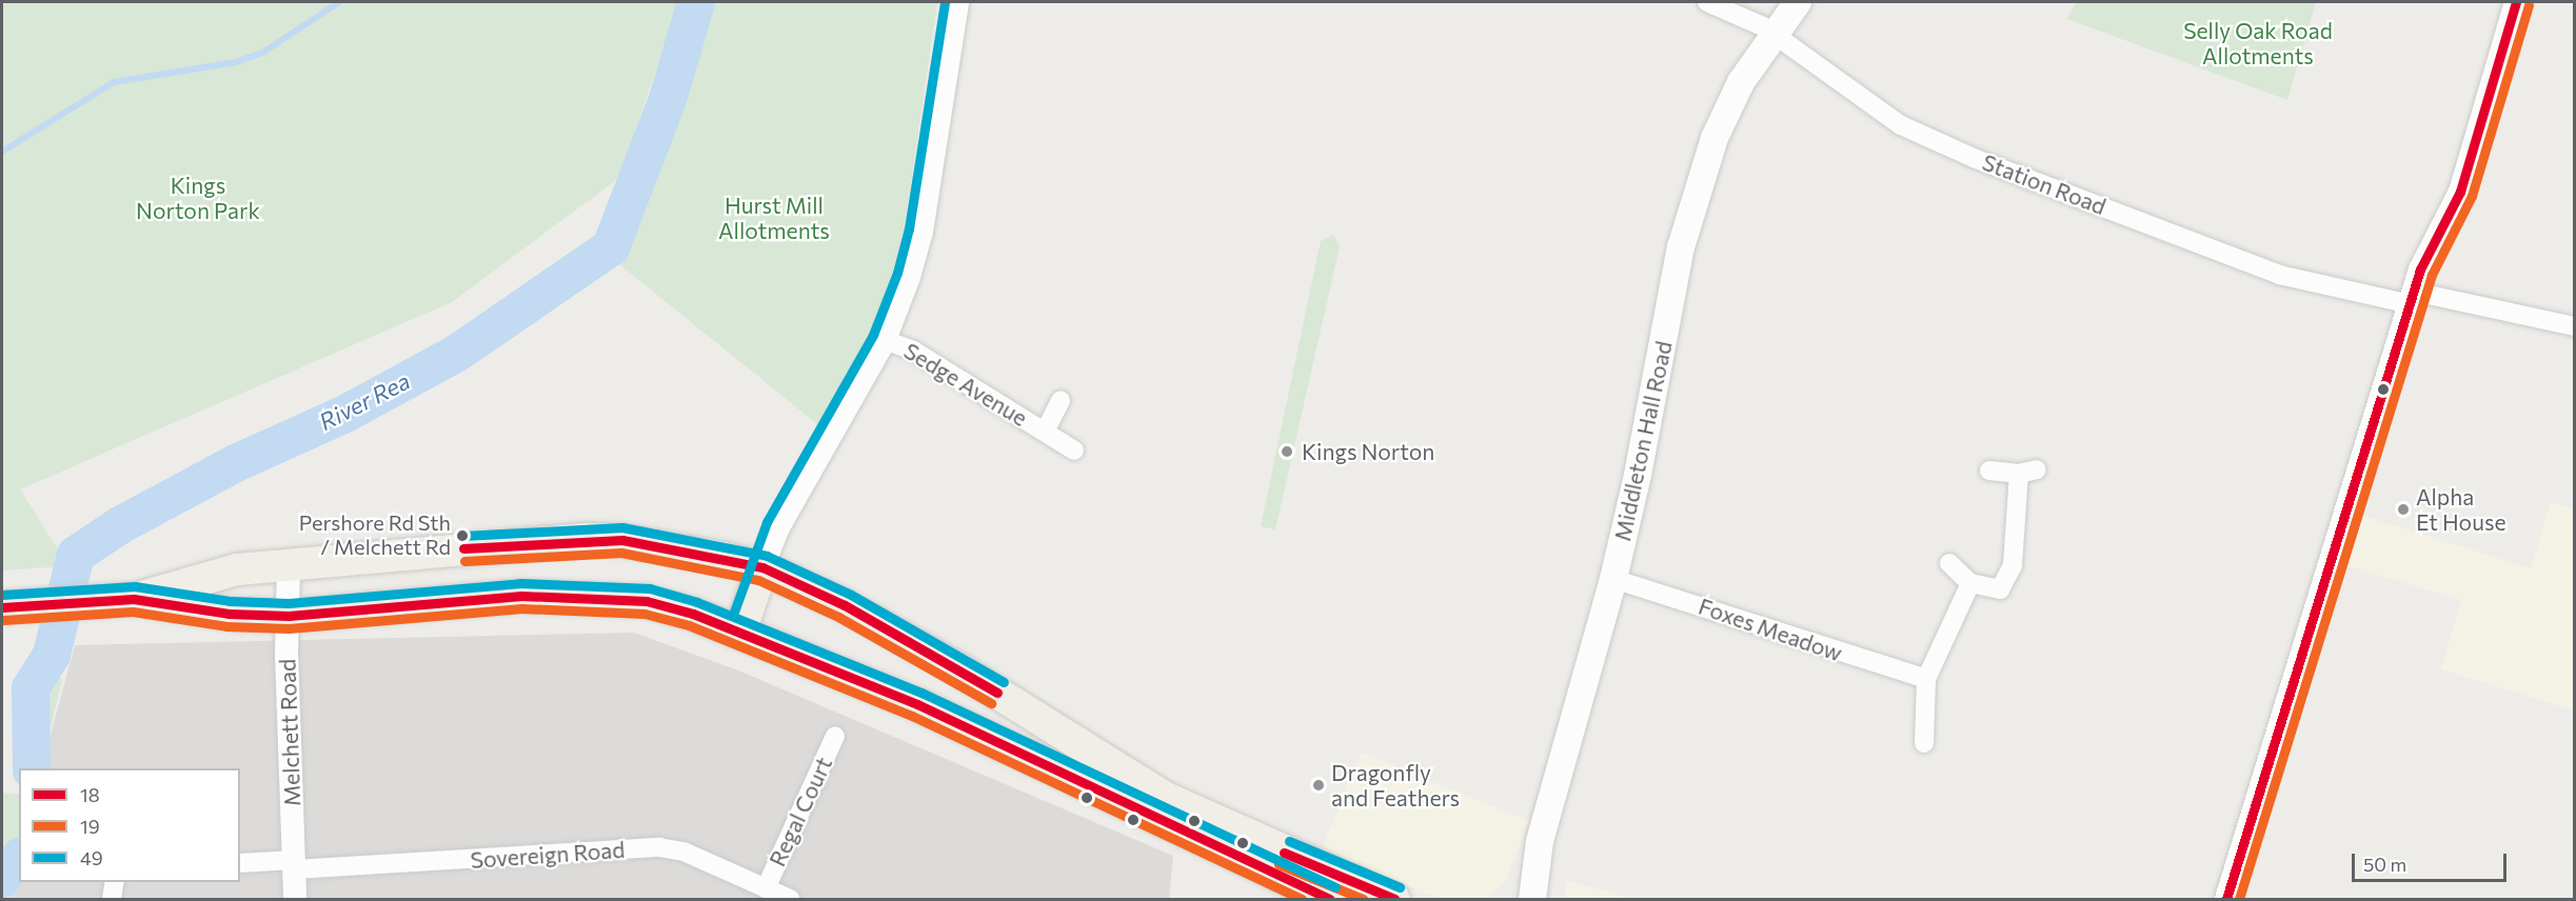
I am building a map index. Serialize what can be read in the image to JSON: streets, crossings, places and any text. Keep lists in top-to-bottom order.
{
  "streets": {
    "main road": ["Middleton Hall Road"],
    "street": [
      "Station Road",
      "Sedge Avenue",
      "Foxes Meadow",
      "Melchett Road",
      "Regal Court",
      "Sovereign Road"
    ]
  },
  "crossings": [
    ["Station Road", "Middleton Hall Road"],
    ["Middleton Hall Road", "Foxes Meadow"],
    ["Melchett Road", "Sovereign Road"],
    ["Regal Court", "Sovereign Road"]
  ],
  "water": ["River Rea"],
  "parks": ["Selly Oak Road Allotments", "Kings Norton Park", "Hurst Mill Allotments"],
  "places": [
    "Kings Norton",
    "Alpha Et House",
    "Pershore Rd Sth / Melchett Rd",
    "Dragonfly and Feathers"
  ],
  "lines": ["transit line 18", "transit line 49", "transit line 19"],
  "legend": ["18", "19", "49"],
  "scale_bar": "50 m"
}
